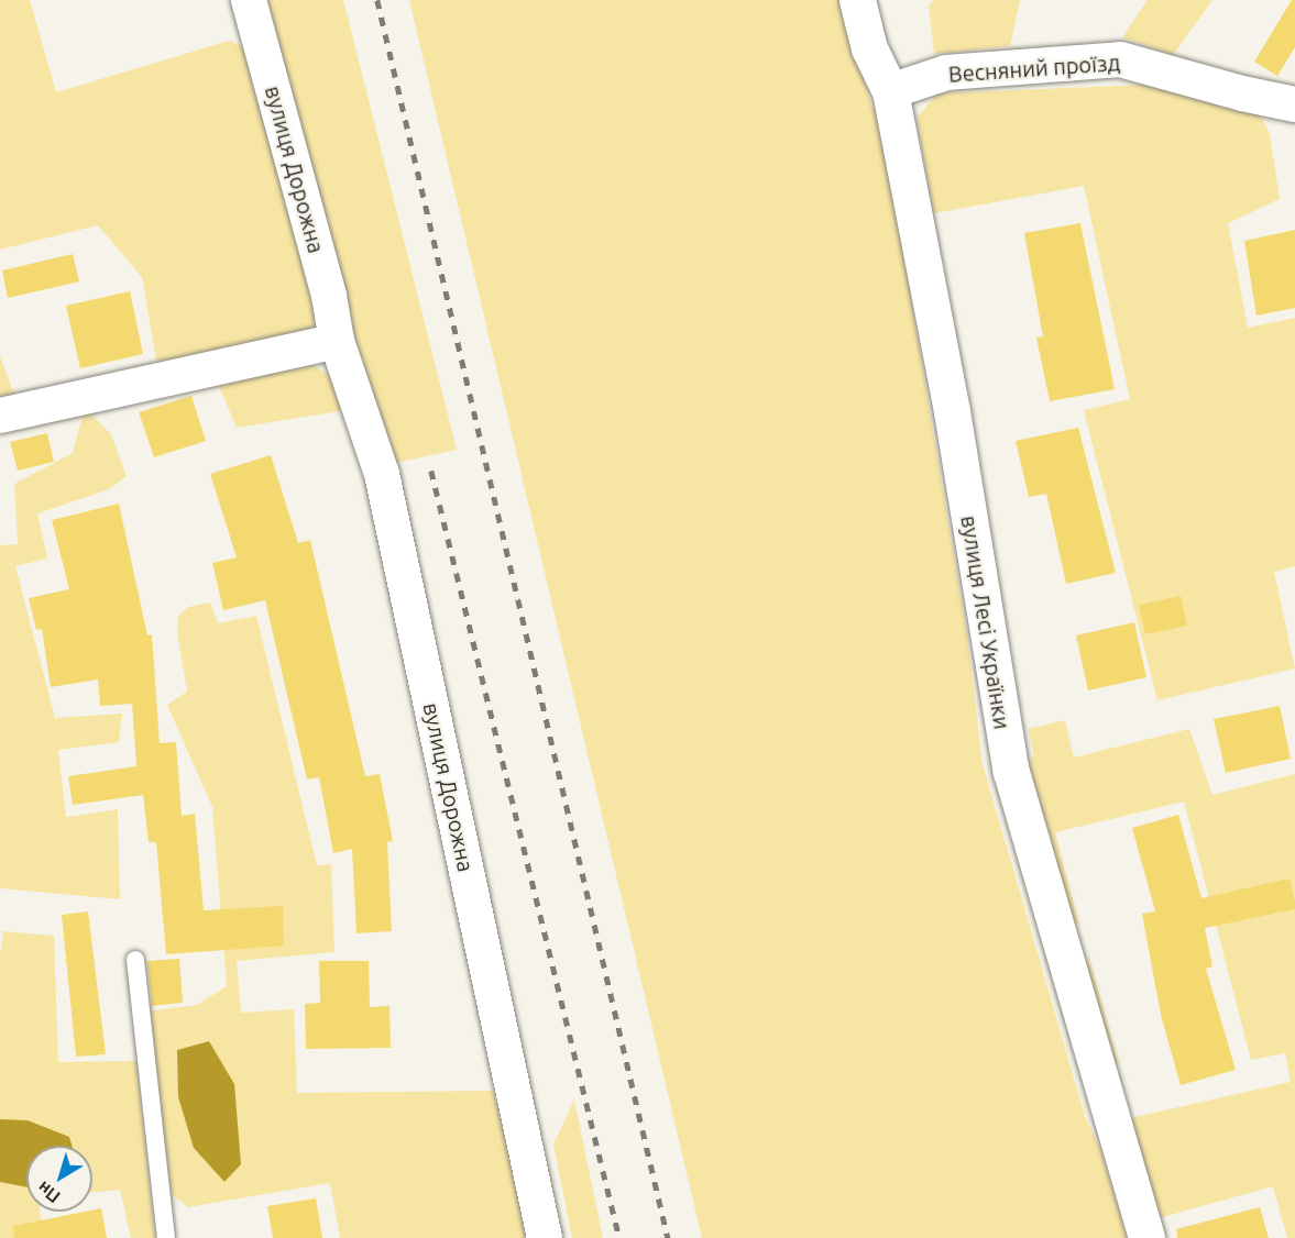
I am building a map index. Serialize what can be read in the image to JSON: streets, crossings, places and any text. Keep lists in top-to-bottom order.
{
  "streets": {
    "street": ["Весняний проїзд", "вулиця Дорожна", "вулиця Лесі Українки"]
  },
  "crossings": [
    ["Весняний проїзд", "вулиця Лесі Українки"]
  ],
  "north": "bottom left"
}
